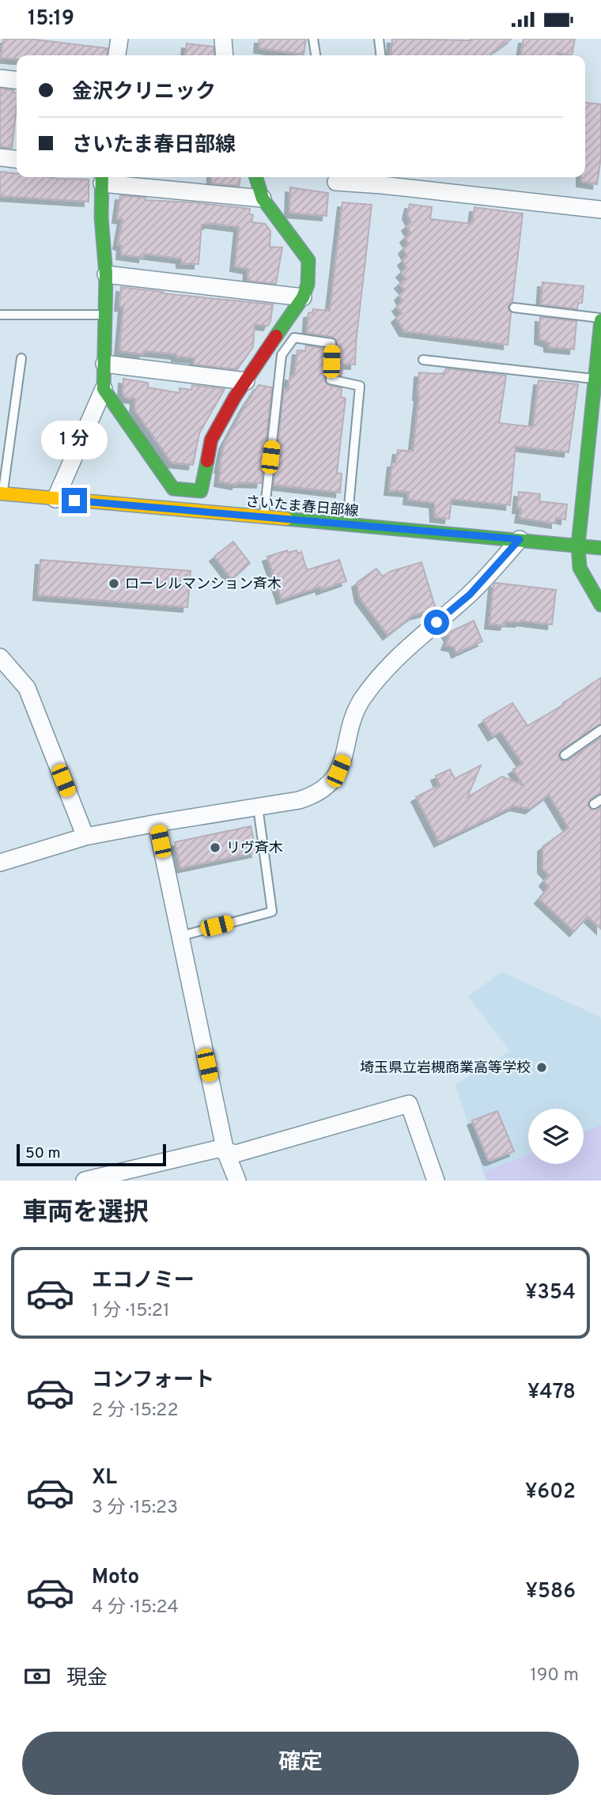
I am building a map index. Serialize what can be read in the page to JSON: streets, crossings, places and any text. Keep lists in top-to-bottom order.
{
  "streets": {
    "street": ["さいたま春日部線"]
  },
  "places": ["ローレルマンション斉木", "リヴ斉木", "埼玉県立岩槻商業高等学校"],
  "scale_bar": "50 m",
  "page": {
    "status": "15:19",
    "banner": ["金沢クリニック", "さいたま春日部線"],
    "bubble": "1 分",
    "scale": "50 m",
    "heading": "車両を選択",
    "list": [
      {
        "name": "エコノミー",
        "note": "1 分 · 15:21",
        "value": "¥354"
      },
      {
        "name": "コンフォート",
        "note": "2 分 · 15:22",
        "value": "¥478"
      },
      {
        "name": "XL",
        "note": "3 分 · 15:23",
        "value": "¥602"
      },
      {
        "name": "Moto",
        "note": "4 分 · 15:24",
        "value": "¥586"
      }
    ],
    "pay": ["現金", "190 m"],
    "buttons": "確定"
  }
}
